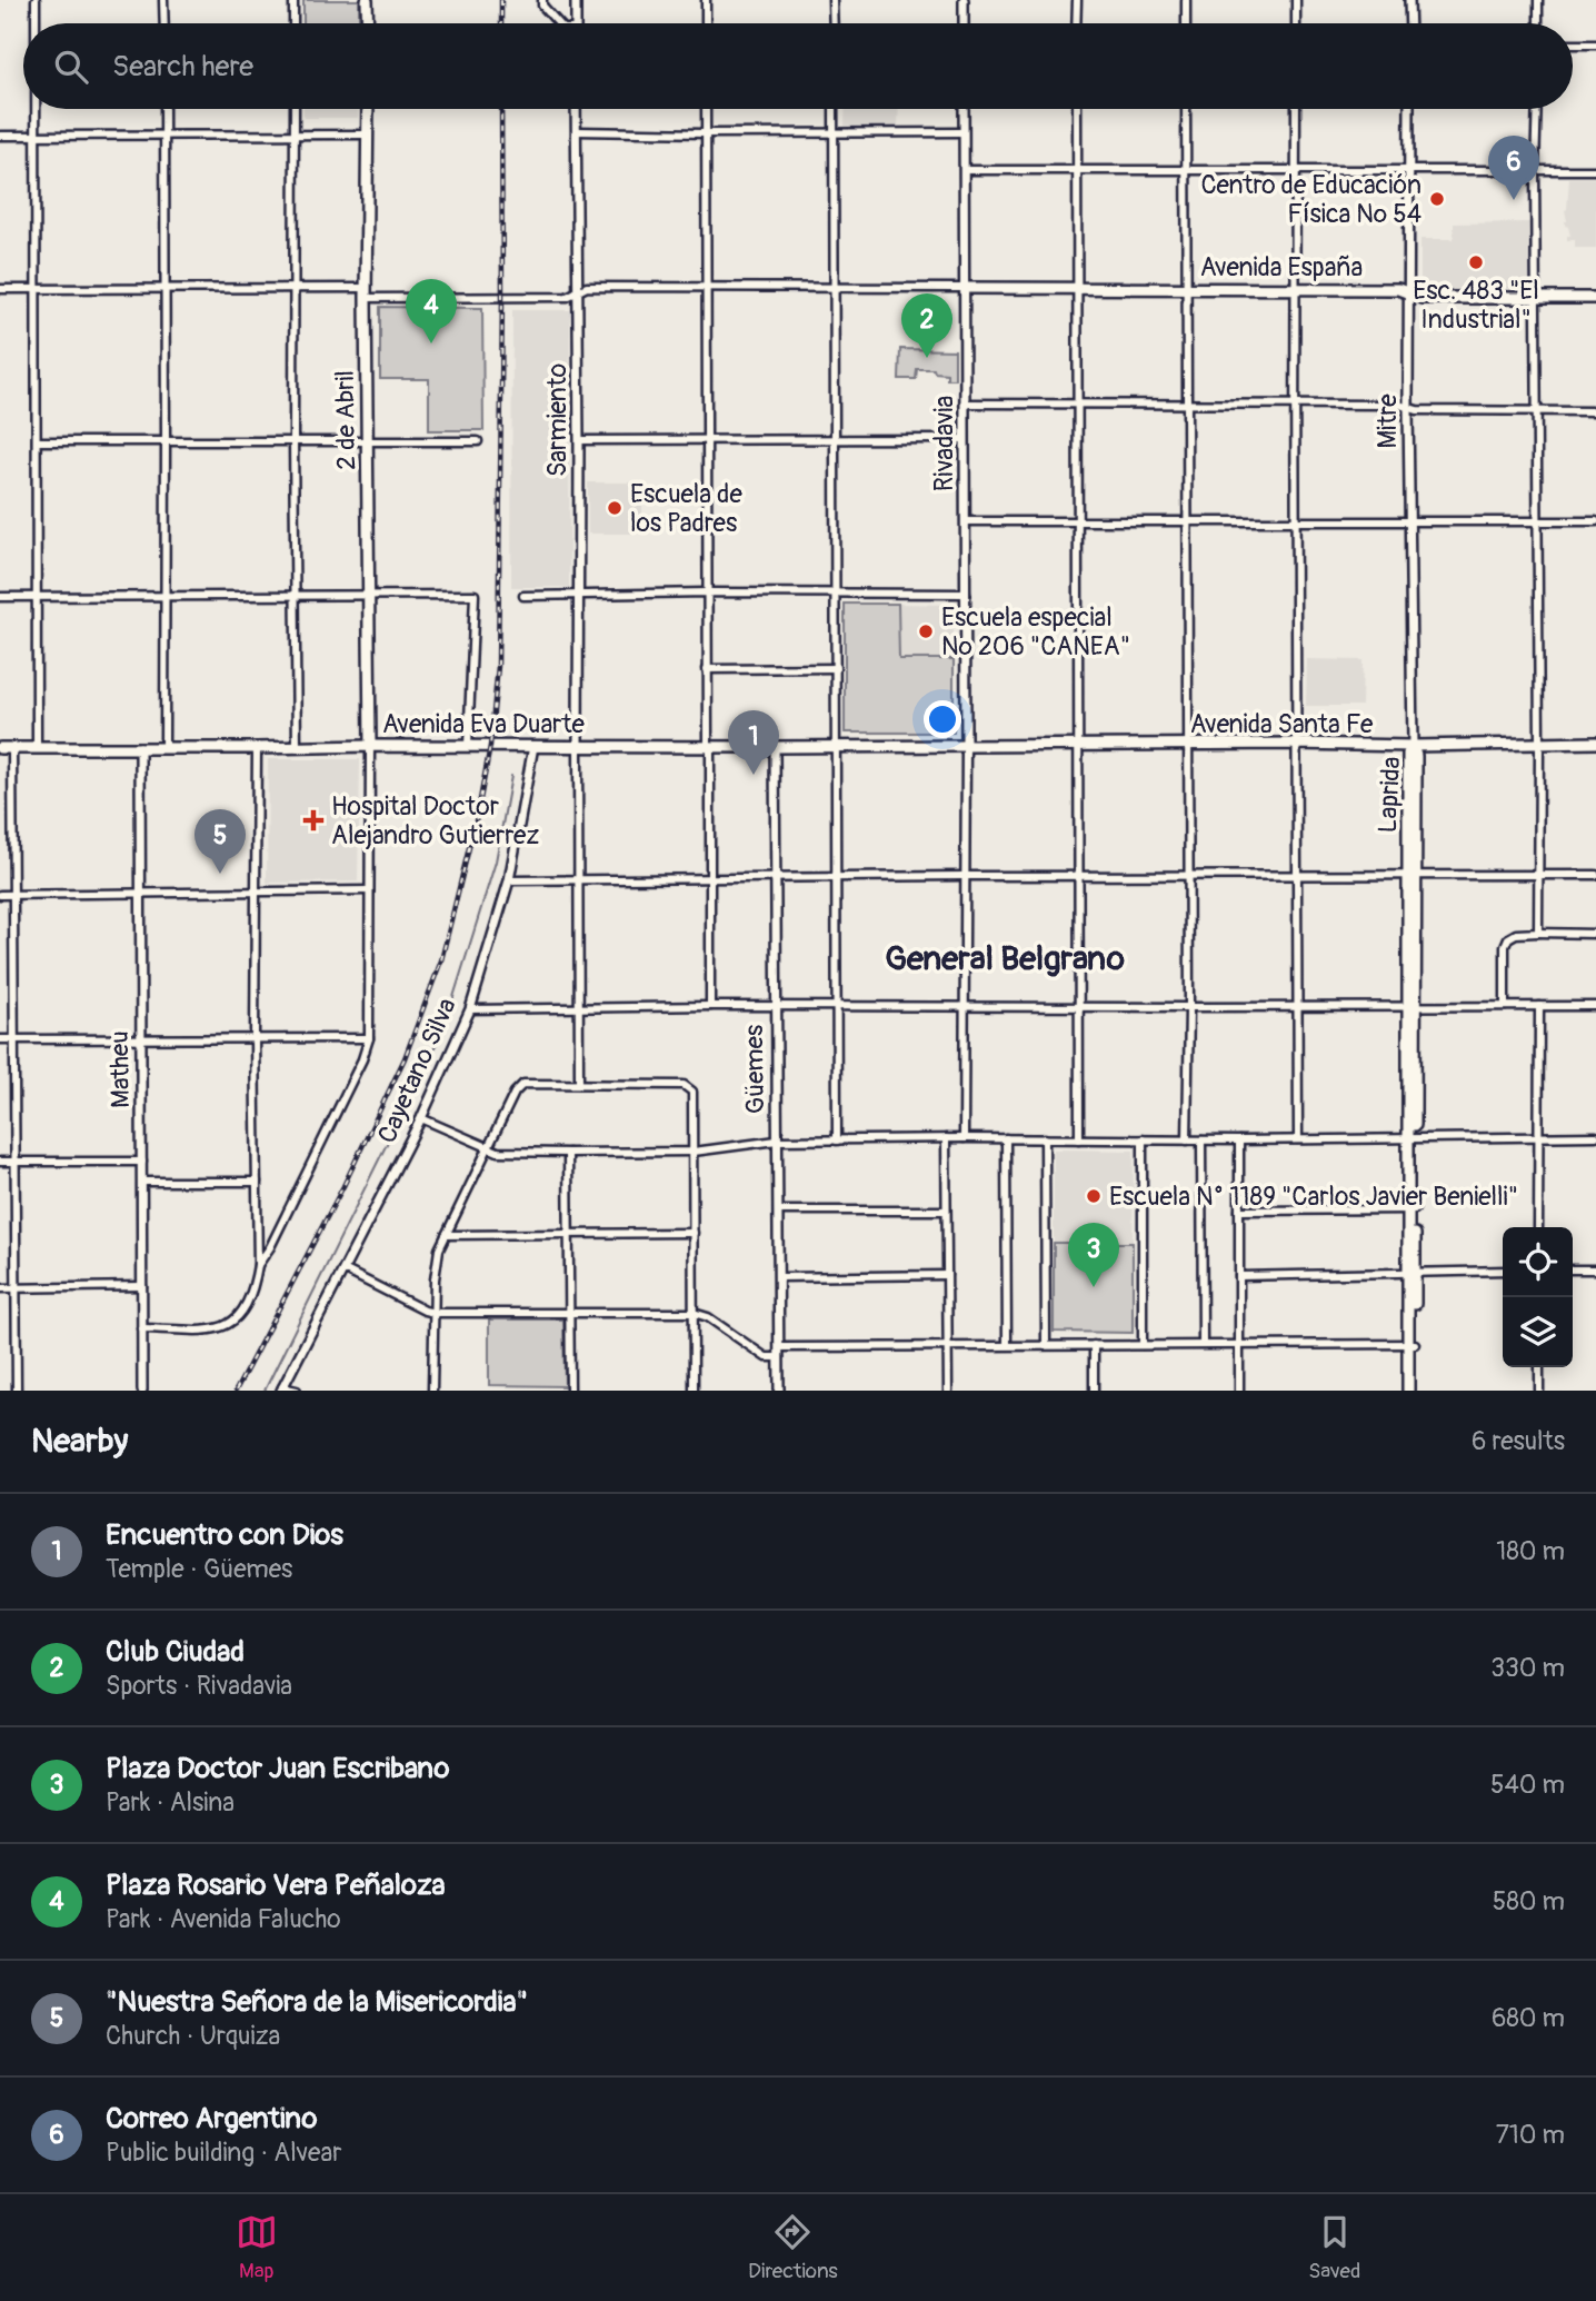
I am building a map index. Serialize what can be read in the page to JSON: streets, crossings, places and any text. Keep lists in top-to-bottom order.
{
  "streets": {
    "main road": [
      "Avenida España",
      "2 de Abril",
      "Avenida Eva Duarte",
      "Avenida Santa Fe",
      "Laprida"
    ],
    "street": [
      "Sarmiento",
      "Mitre",
      "Rivadavia",
      "Matheu",
      "Güemes",
      "Cayetano Silva"
    ]
  },
  "crossings": [
    ["Avenida España", "Mitre"],
    ["Avenida España", "Rivadavia"],
    ["2 de Abril", "Avenida Eva Duarte"],
    ["Sarmiento", "Avenida Eva Duarte"],
    ["Mitre", "Avenida Santa Fe"],
    ["Mitre", "Laprida"],
    ["Rivadavia", "Avenida Eva Duarte"],
    ["Rivadavia", "Avenida Santa Fe"],
    ["Avenida Eva Duarte", "Avenida Santa Fe"],
    ["Avenida Eva Duarte", "Matheu"],
    ["Avenida Eva Duarte", "Güemes"],
    ["Avenida Eva Duarte", "Cayetano Silva"],
    ["Avenida Santa Fe", "Laprida"]
  ],
  "districts": ["General Belgrano"],
  "places": {
    "other": [
      "Centro de Educación Física Nº 54",
      "Esc. 483 \"El Industrial\"",
      "Escuela de los Padres",
      "Escuela especial Nº 206 \"CANEA\"",
      "Escuela N° 1189 \"Carlos Javier Benielli\""
    ],
    "health": ["Hospital Doctor Alejandro Gutierrez"]
  },
  "page": {
    "search": "Search here",
    "pins": [
      "6",
      "4",
      "2",
      "1",
      "5",
      "3"
    ],
    "heading": ["Nearby", "6 results"],
    "list": [
      {
        "mark": "1",
        "name": "Encuentro con Dios",
        "note": "Temple · Güemes",
        "value": "180 m"
      },
      {
        "mark": "2",
        "name": "Club Ciudad",
        "note": "Sports · Rivadavia",
        "value": "330 m"
      },
      {
        "mark": "3",
        "name": "Plaza Doctor Juan Escribano",
        "note": "Park · Alsina",
        "value": "540 m"
      },
      {
        "mark": "4",
        "name": "Plaza Rosario Vera Peñaloza",
        "note": "Park · Avenida Falucho",
        "value": "580 m"
      },
      {
        "mark": "5",
        "name": "\"Nuestra Señora de la Misericordia\"",
        "note": "Church · Urquiza",
        "value": "680 m"
      },
      {
        "mark": "6",
        "name": "Correo Argentino",
        "note": "Public building · Alvear",
        "value": "710 m"
      }
    ],
    "nav": ["Map", "Directions", "Saved"]
  }
}
